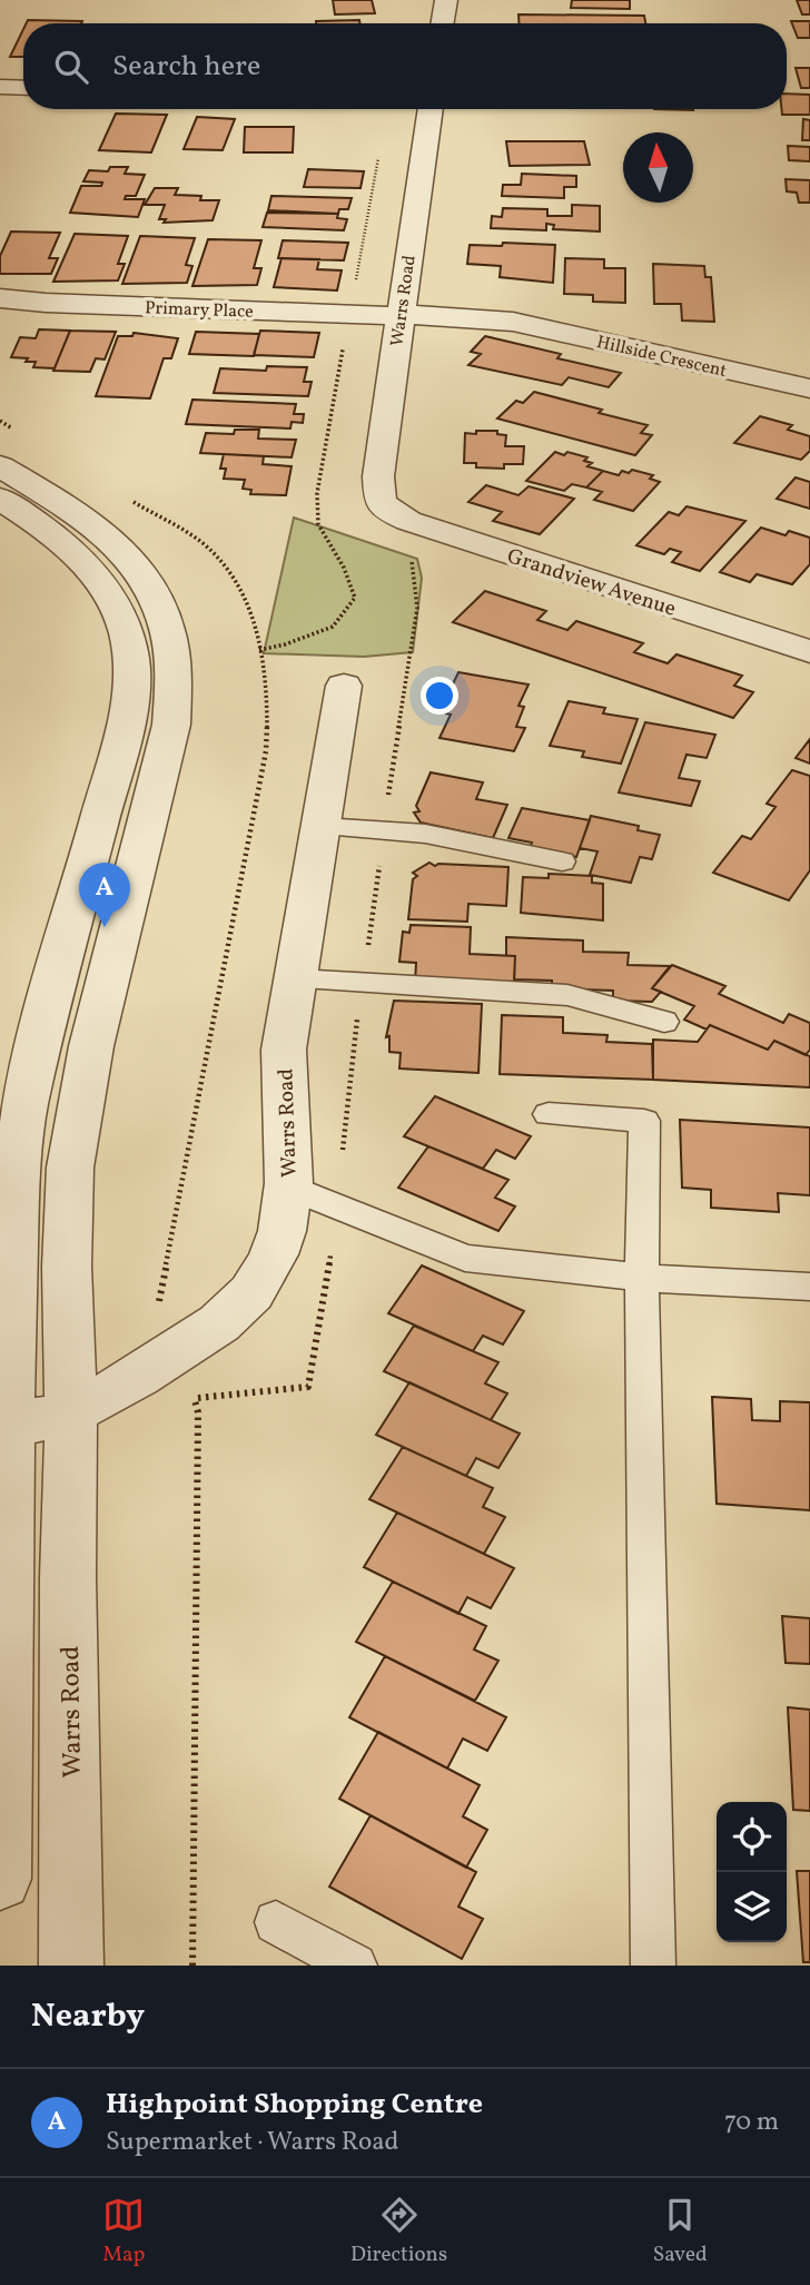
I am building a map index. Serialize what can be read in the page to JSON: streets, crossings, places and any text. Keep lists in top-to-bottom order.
{
  "streets": {
    "street": [
      "Warrs Road",
      "Primary Place",
      "Hillside Crescent",
      "Grandview Avenue"
    ]
  },
  "crossings": [
    ["Warrs Road", "Primary Place"],
    ["Warrs Road", "Hillside Crescent"],
    ["Warrs Road", "Grandview Avenue"],
    ["Primary Place", "Hillside Crescent"]
  ],
  "north": "top",
  "page": {
    "search": "Search here",
    "pins": "A",
    "heading": "Nearby",
    "list": [
      {
        "mark": "A",
        "name": "Highpoint Shopping Centre",
        "note": "Supermarket · Warrs Road",
        "value": "70 m"
      }
    ],
    "nav": ["Map", "Directions", "Saved"]
  }
}
